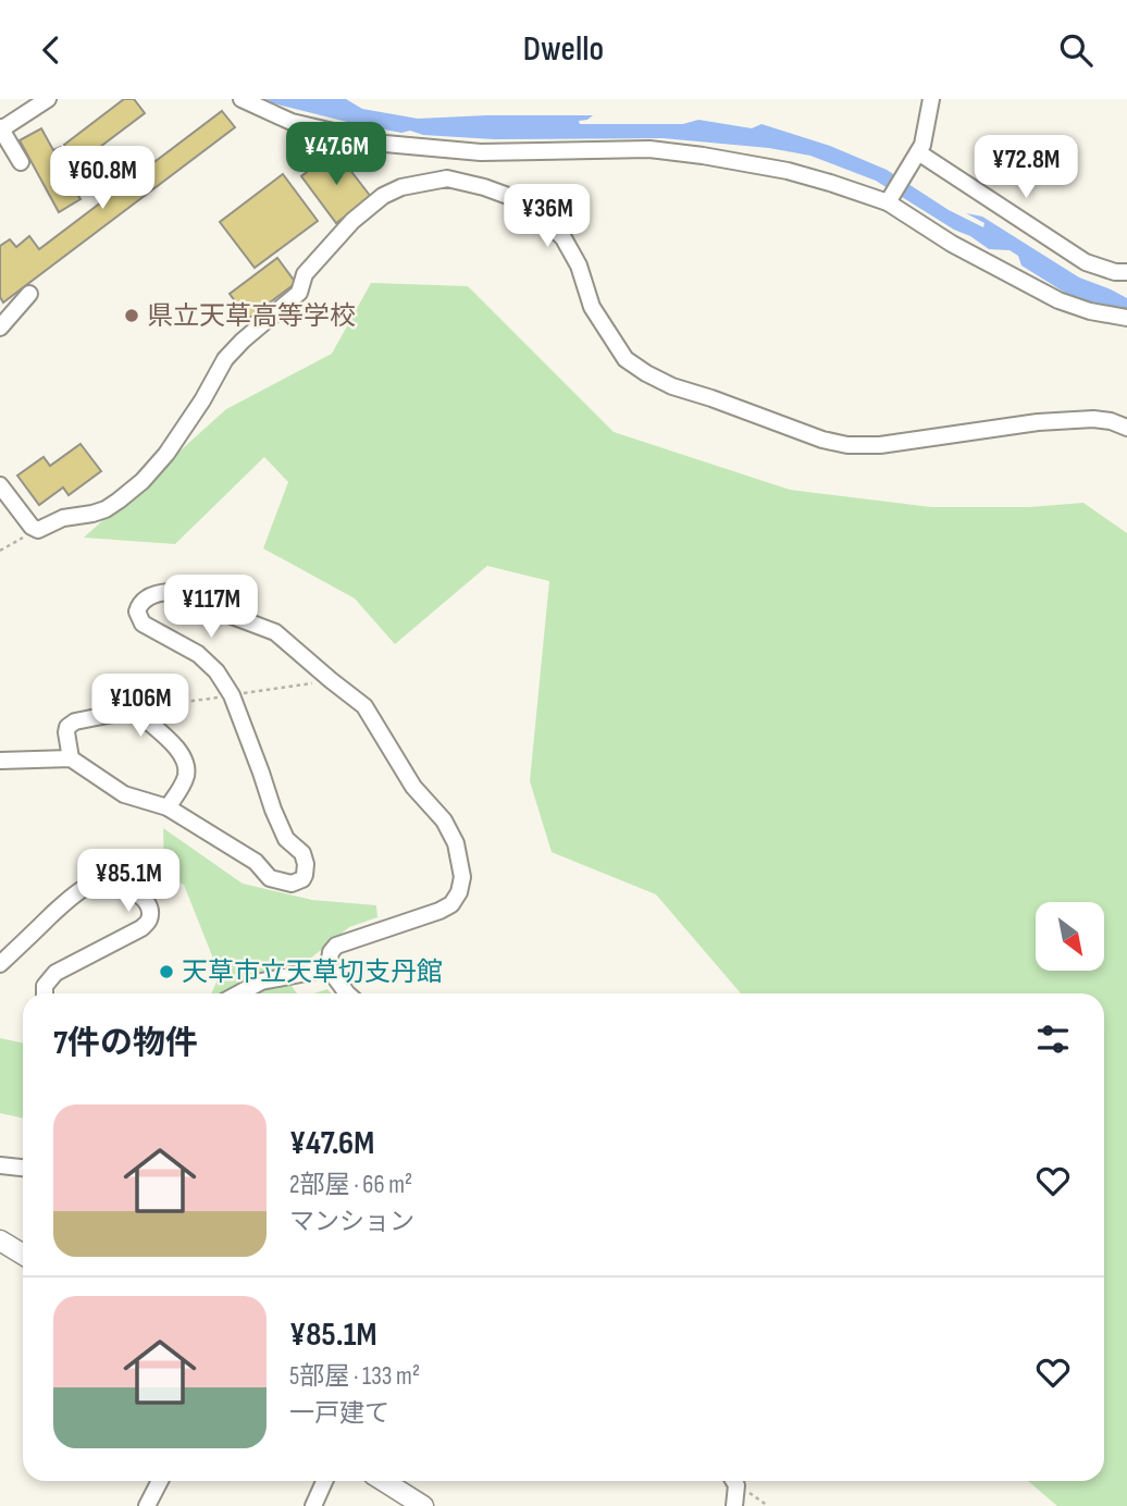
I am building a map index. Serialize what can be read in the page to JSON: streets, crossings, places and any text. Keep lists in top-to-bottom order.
{
  "places": ["県立天草高等学校", "天草市立天草切支丹館"],
  "north": "bottom right",
  "page": {
    "header": "Dwello",
    "price": [
      "¥47.6M",
      "¥72.8M",
      "¥60.8M",
      "¥36M",
      "¥117M",
      "¥106M",
      "¥85.1M"
    ],
    "heading": "7件の物件",
    "list": [
      {
        "name": "¥47.6M",
        "note": "2部屋 · 66 m² · マンション"
      },
      {
        "name": "¥85.1M",
        "note": "5部屋 · 133 m² · 一戸建て"
      }
    ]
  }
}
